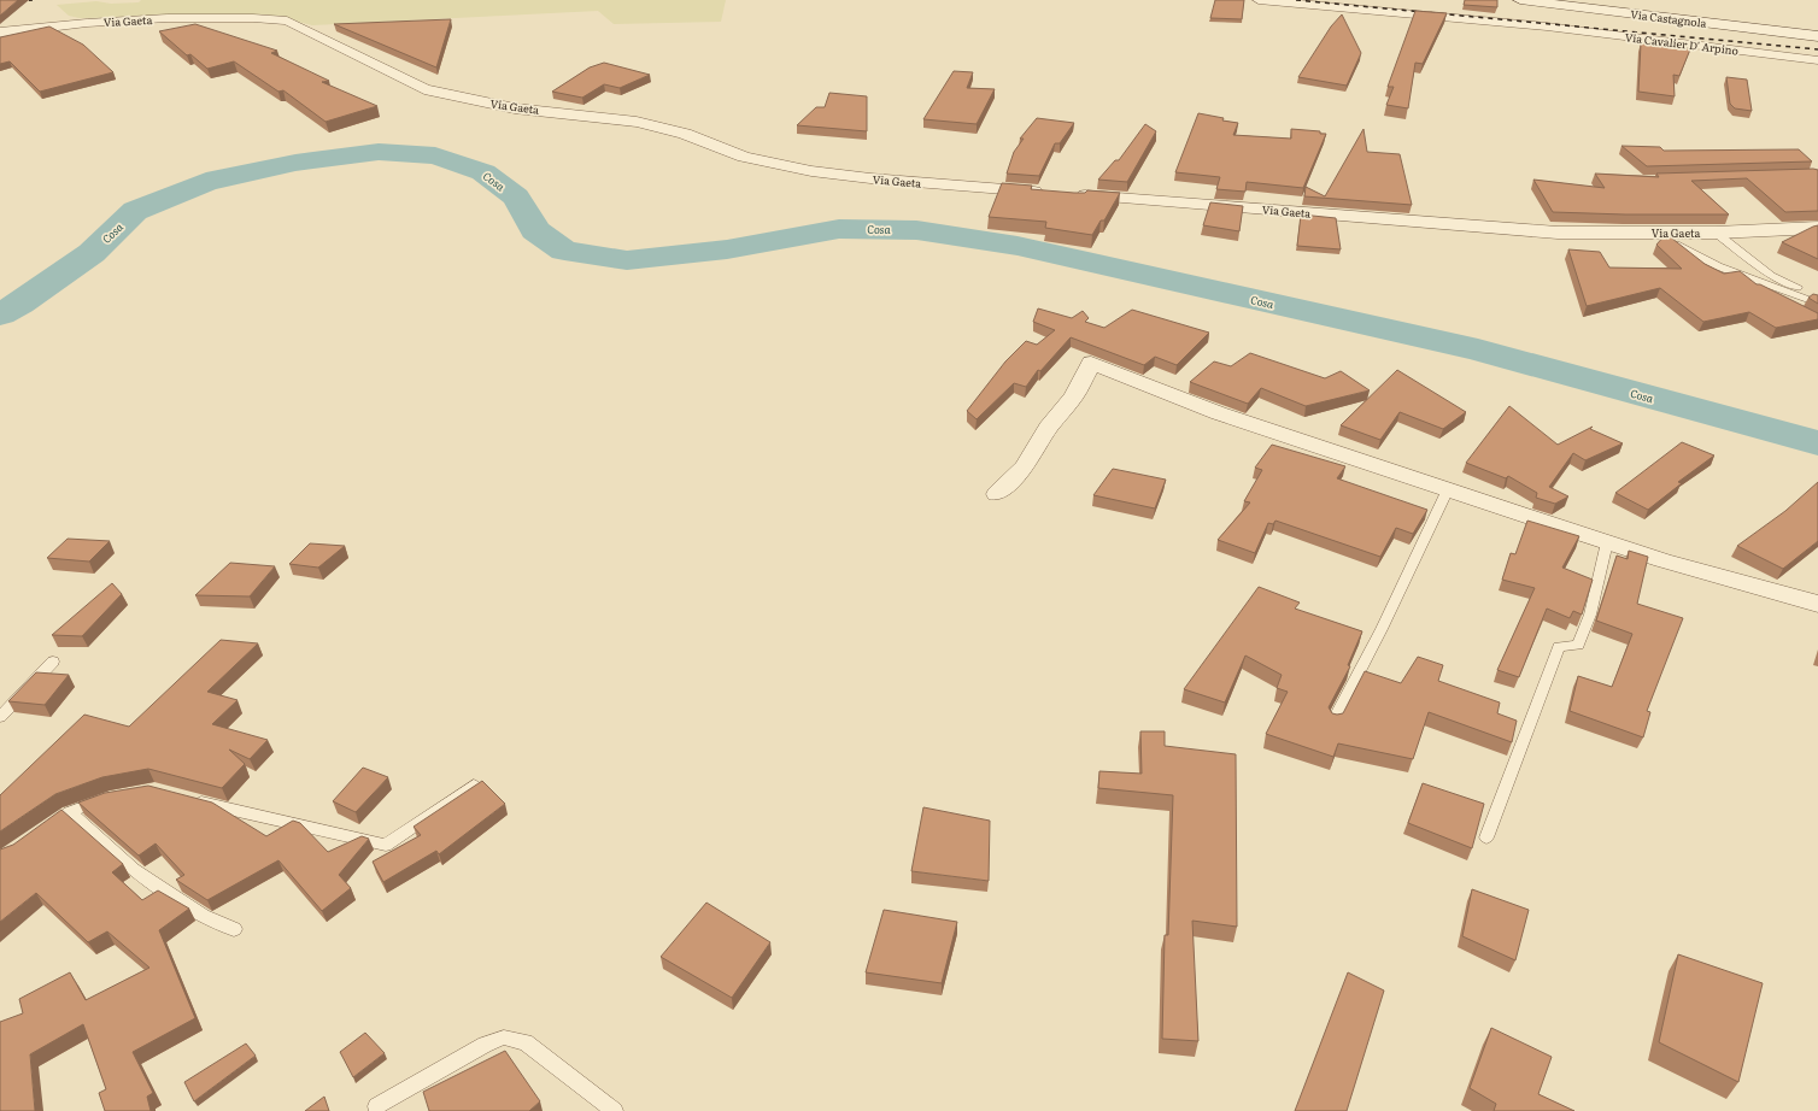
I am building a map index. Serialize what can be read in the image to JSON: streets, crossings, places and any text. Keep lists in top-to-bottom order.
{
  "streets": {
    "street": ["Via Castagnola", "Via Gaeta", "Via Cavalier D' Arpino"]
  },
  "water": ["Cosa"]
}
